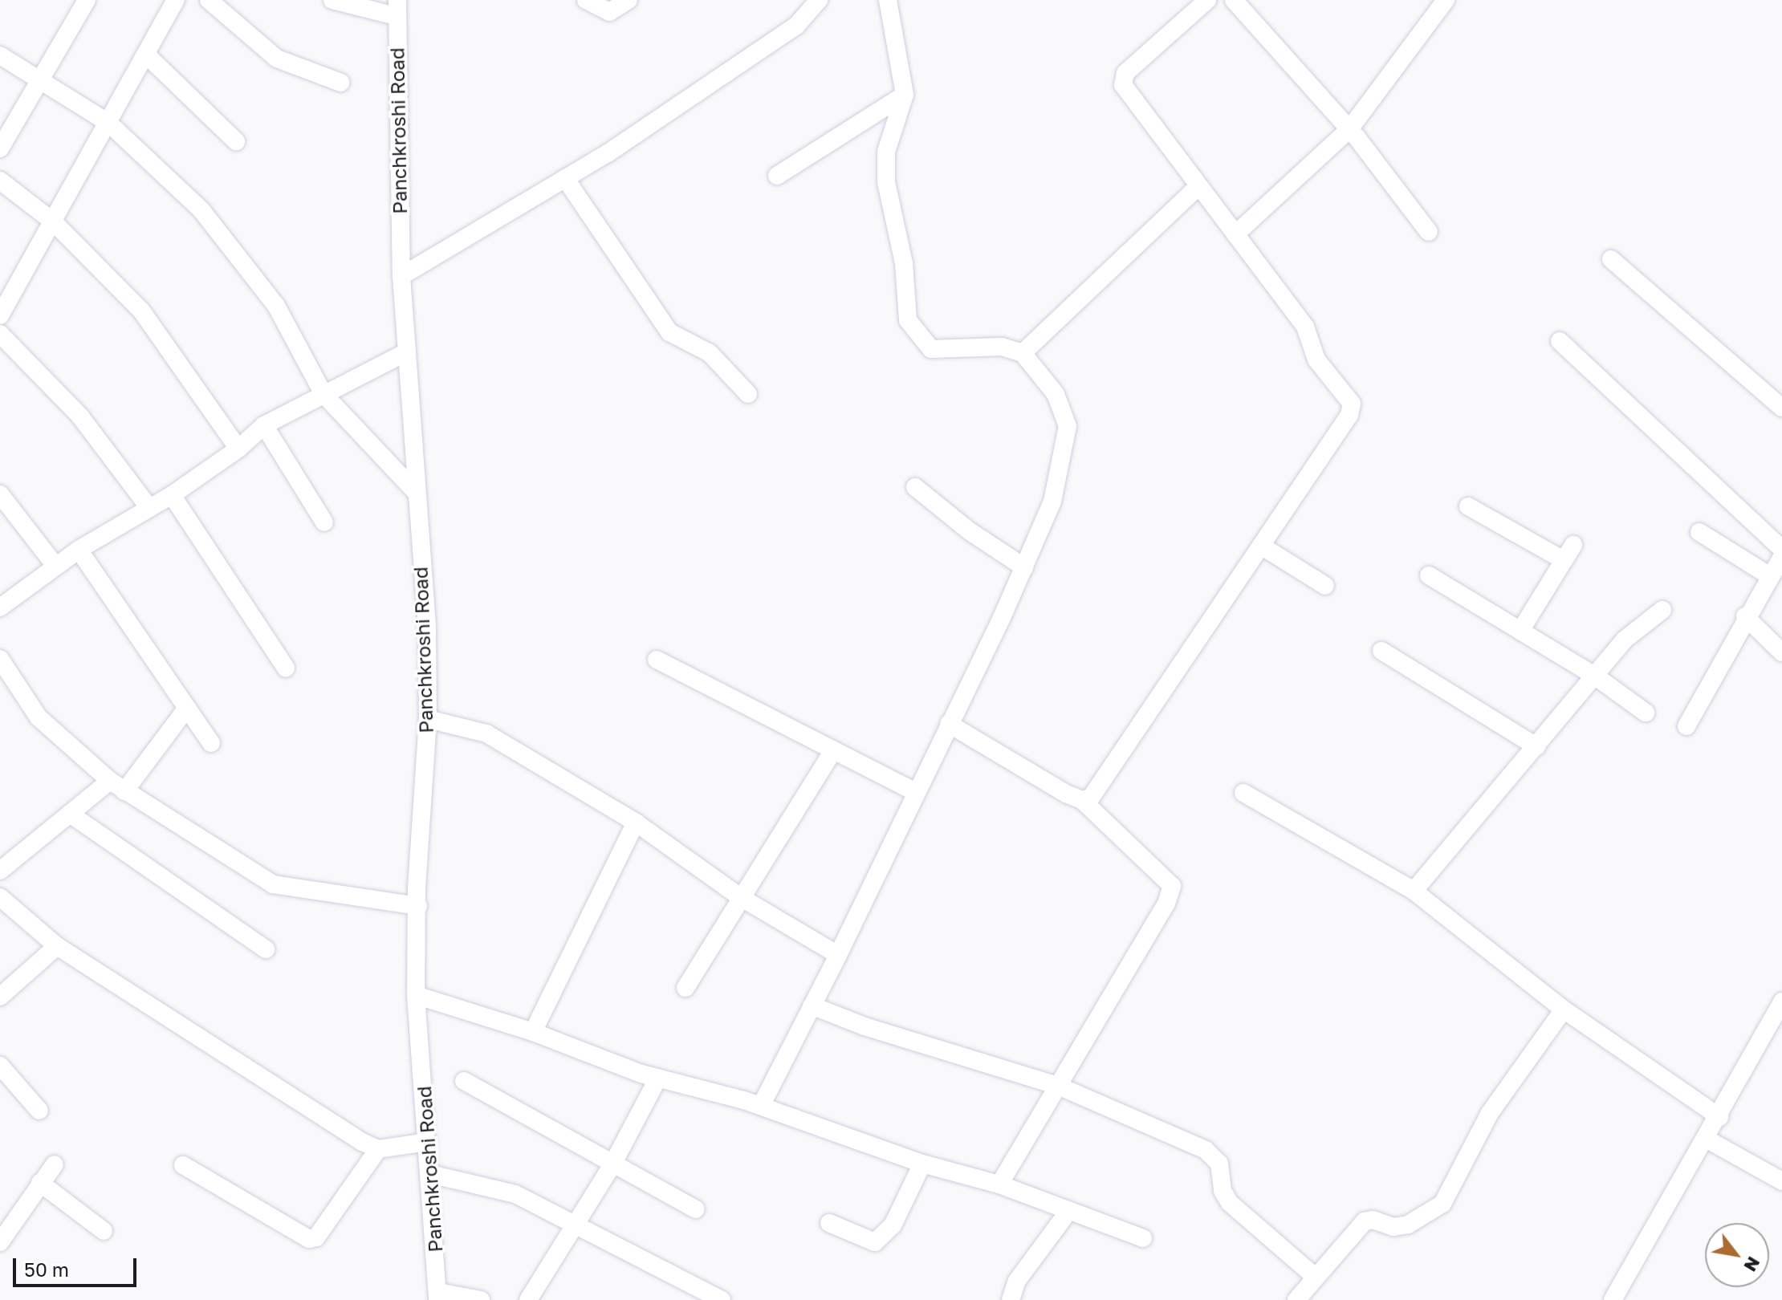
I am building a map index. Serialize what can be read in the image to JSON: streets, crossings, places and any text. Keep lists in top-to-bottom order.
{
  "streets": {
    "street": ["Panchkroshi Road"]
  },
  "scale_bar": "50 m",
  "north": "bottom right"
}
